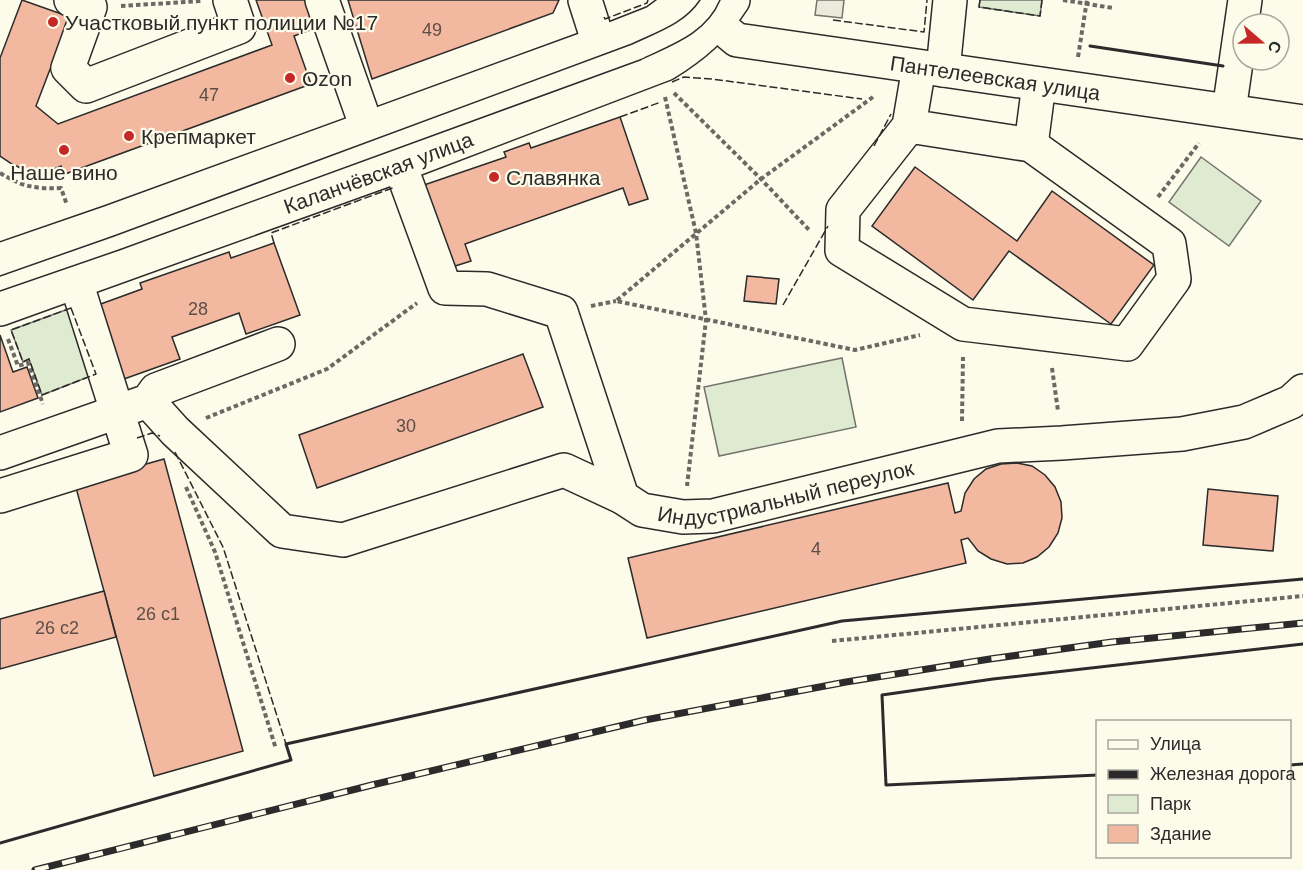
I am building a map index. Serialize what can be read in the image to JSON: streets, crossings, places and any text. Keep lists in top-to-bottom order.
{
  "streets": {
    "street": ["Пантелеевская улица", "Каланчёвская улица", "Индустриальный переулок"]
  },
  "crossings": [
    ["Пантелеевская улица", "Каланчёвская улица"]
  ],
  "places": [
    "Участковый пункт полиции №17",
    "Ozon",
    "Крепмаркет",
    "Наше вино",
    "Славянка"
  ],
  "house_numbers": [
    "49",
    "47",
    "28",
    "30",
    "4",
    "26 с1",
    "26 с2"
  ],
  "legend": [
    "Улица",
    "Железная дорога",
    "Парк",
    "Здание"
  ],
  "north": "right"
}
